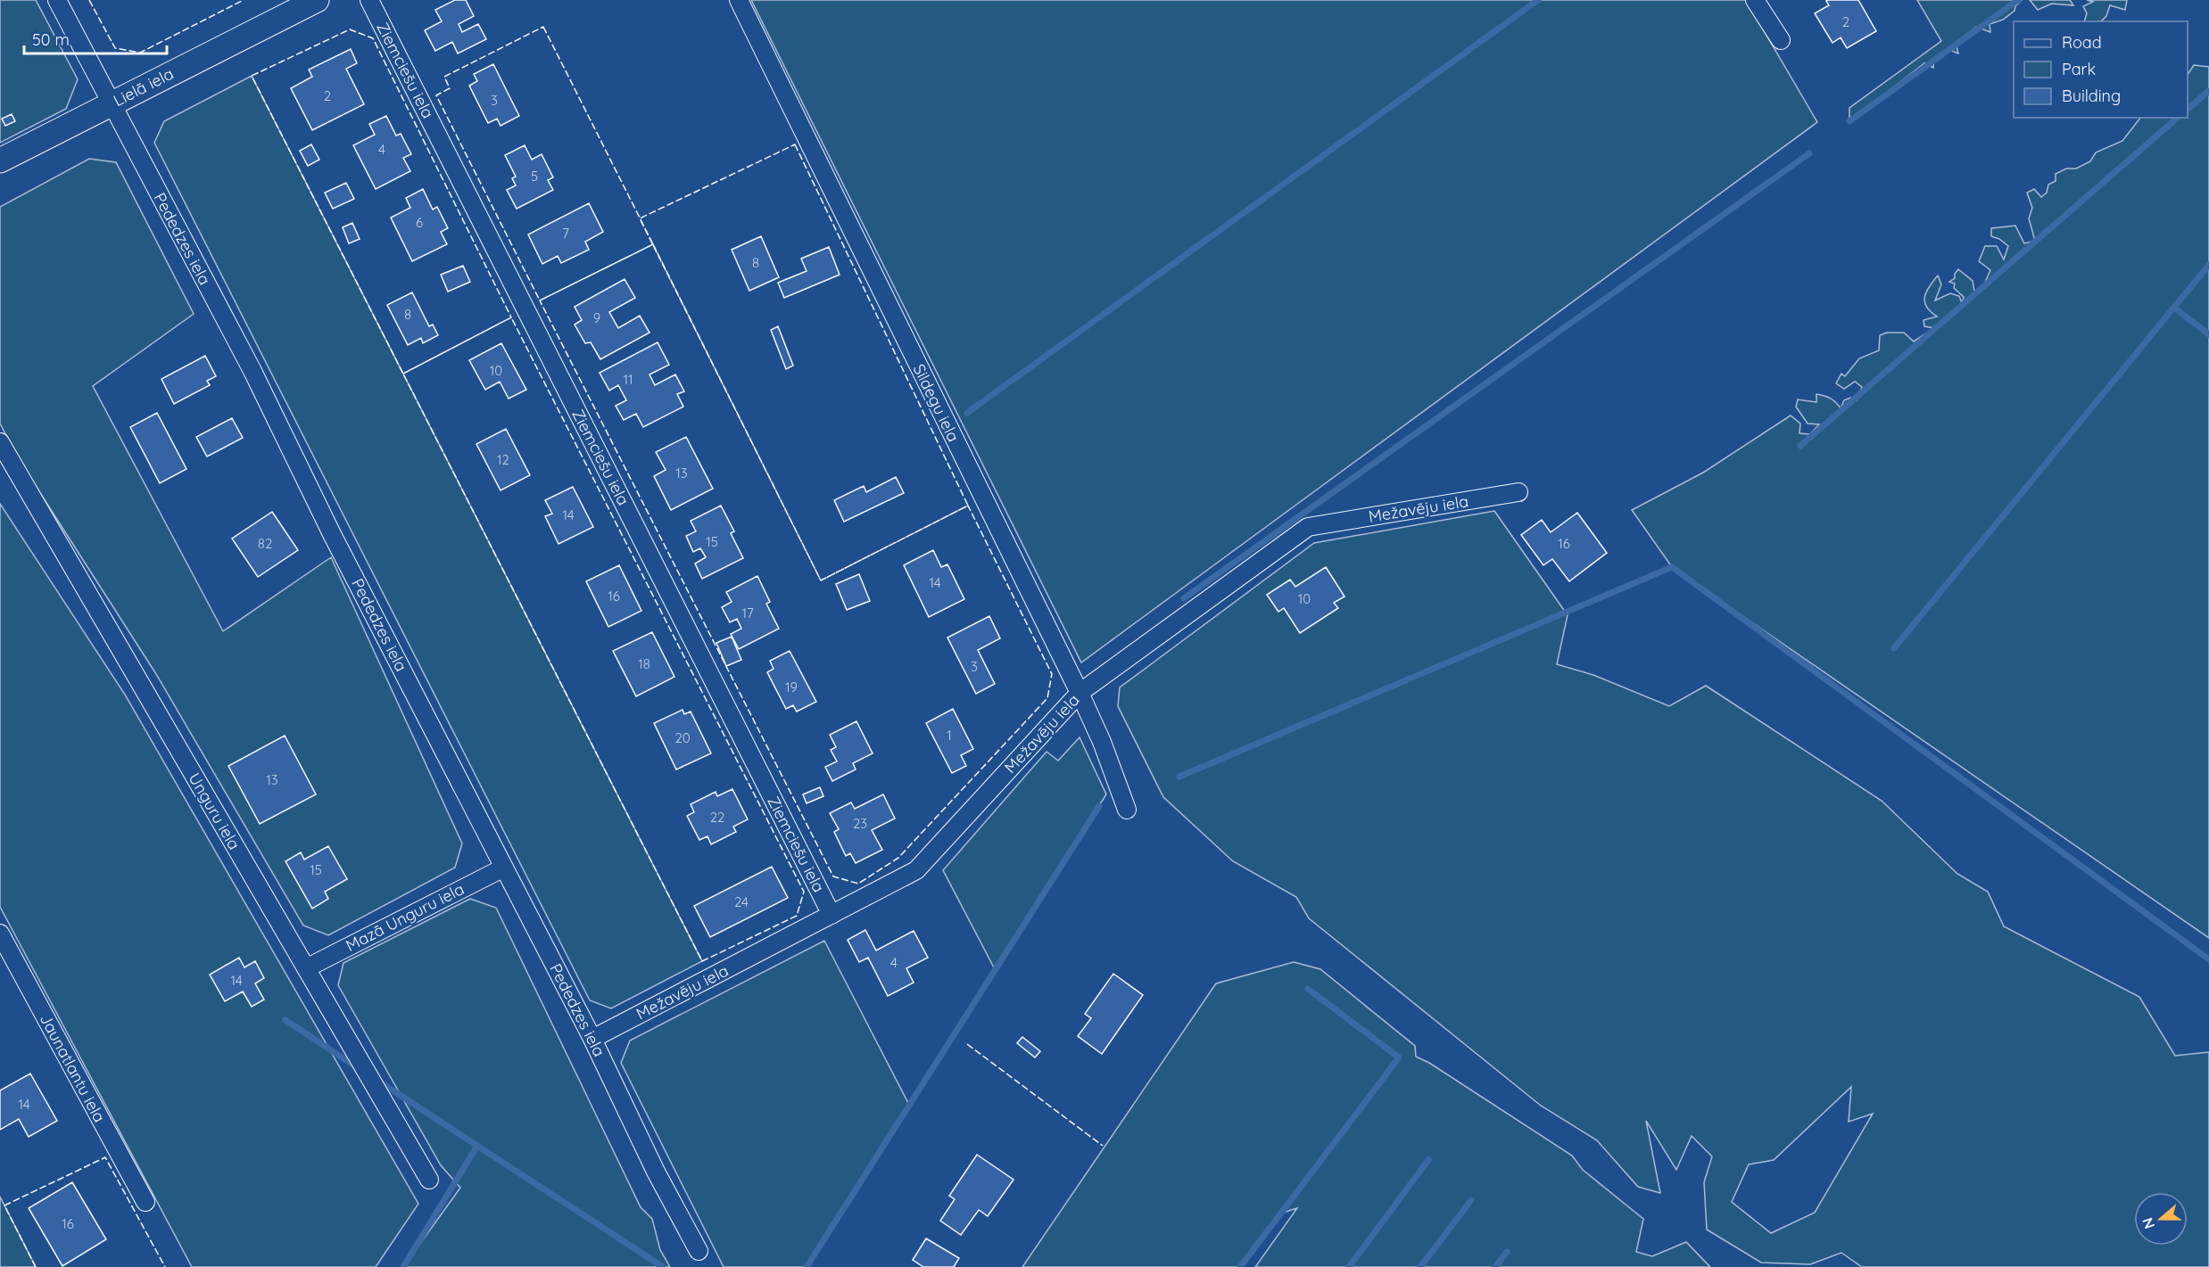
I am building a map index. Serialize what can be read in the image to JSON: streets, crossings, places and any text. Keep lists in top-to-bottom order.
{
  "streets": {
    "street": [
      "Ziemciešu iela",
      "Lielā iela",
      "Pededzes iela",
      "Sildegu iela",
      "Mežavēju iela",
      "Unguru iela",
      "Mazā Unguru iela",
      "Jaunatlantu iela"
    ]
  },
  "crossings": [
    ["Ziemciešu iela", "Mežavēju iela"],
    ["Lielā iela", "Pededzes iela"],
    ["Pededzes iela", "Mežavēju iela"],
    ["Pededzes iela", "Mazā Unguru iela"],
    ["Sildegu iela", "Mežavēju iela"],
    ["Unguru iela", "Mazā Unguru iela"]
  ],
  "house_numbers": [
    "2",
    "2",
    "3",
    "4",
    "5",
    "6",
    "7",
    "8",
    "8",
    "9",
    "10",
    "11",
    "12",
    "13",
    "14",
    "15",
    "82",
    "16",
    "14",
    "16",
    "10",
    "17",
    "18",
    "3",
    "19",
    "1",
    "20",
    "13",
    "22",
    "23",
    "15",
    "24",
    "4",
    "14",
    "14",
    "16"
  ],
  "legend": ["Road", "Park", "Building"],
  "scale_bar": "50 m",
  "north": "left"
}
